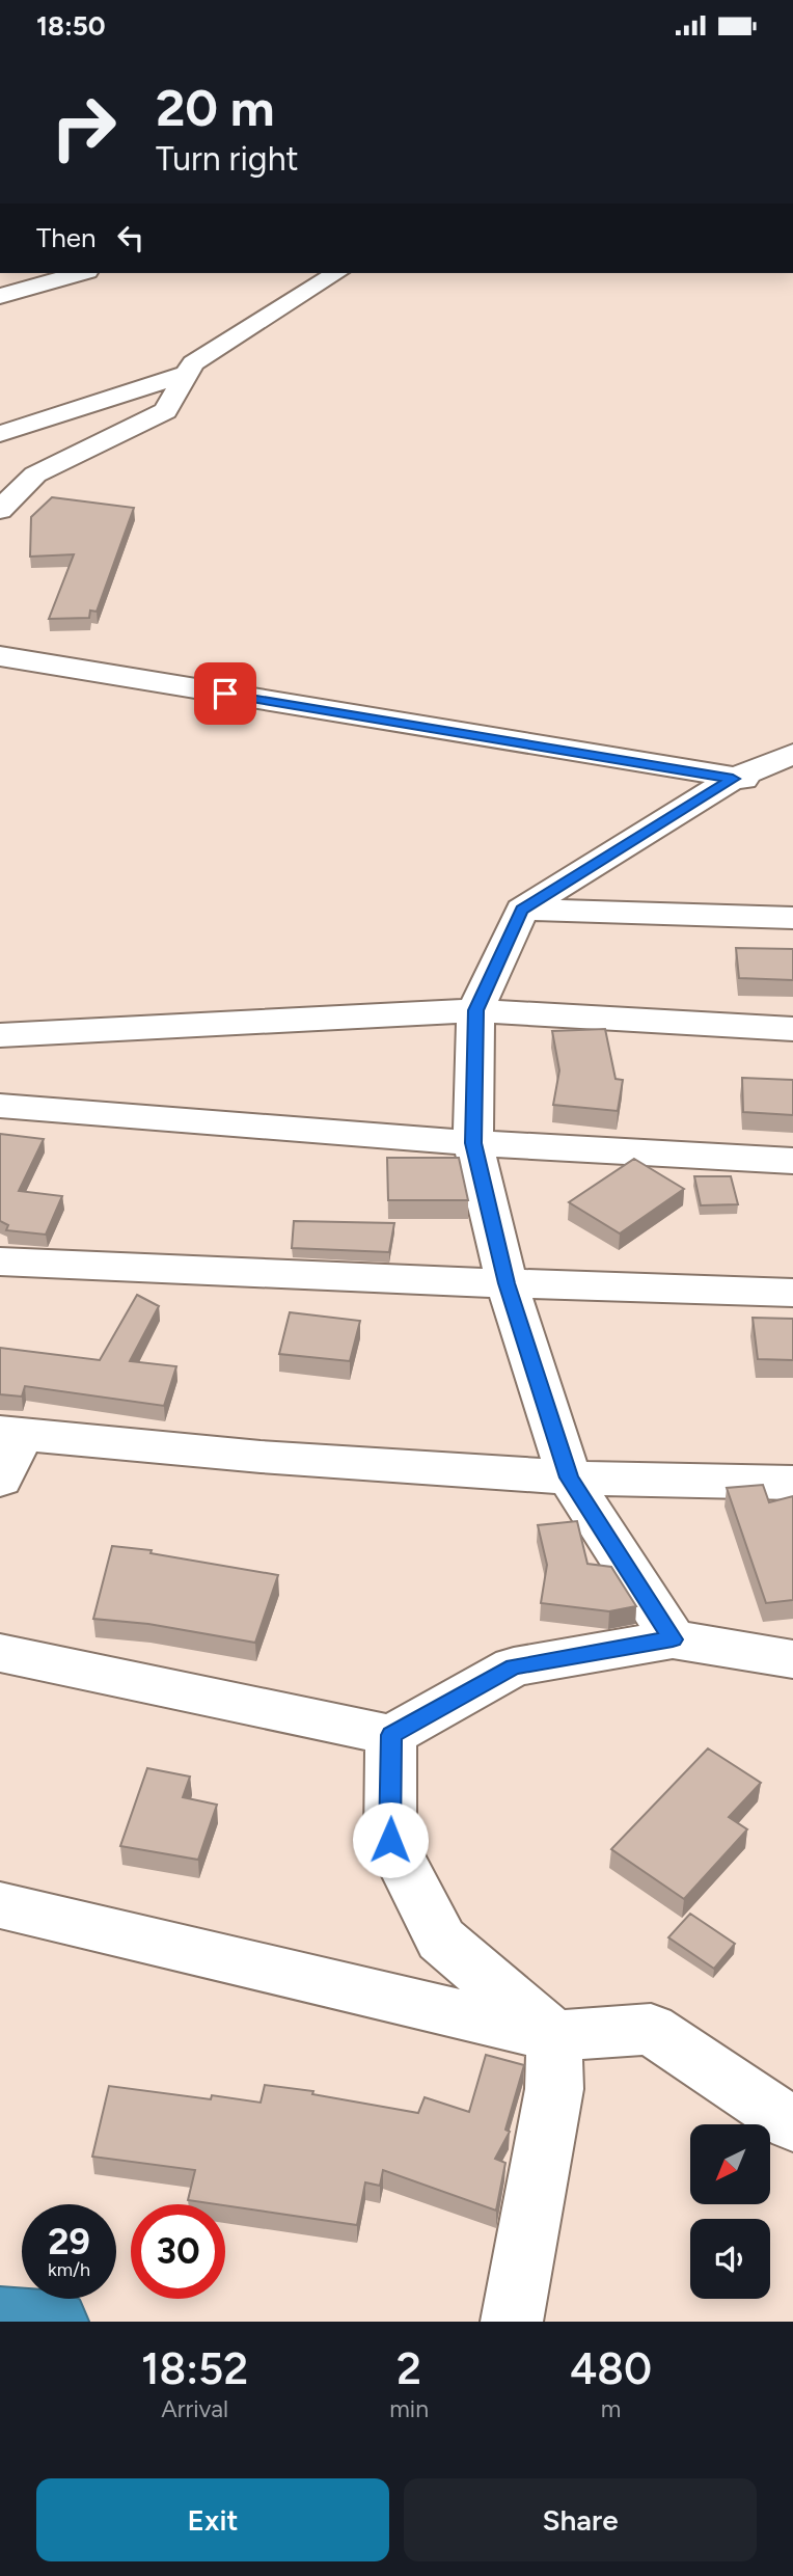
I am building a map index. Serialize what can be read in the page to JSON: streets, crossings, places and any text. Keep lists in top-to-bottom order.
{
  "north": "bottom left",
  "page": {
    "status": "18:50",
    "turn": ["20 m", "Turn right"],
    "then": "Then",
    "speed": "29 km/h",
    "limit": "30",
    "eta": [
      "18:52",
      "Arrival",
      "2",
      "min",
      "480",
      "m"
    ],
    "buttons": ["Exit", "Share"]
  }
}
